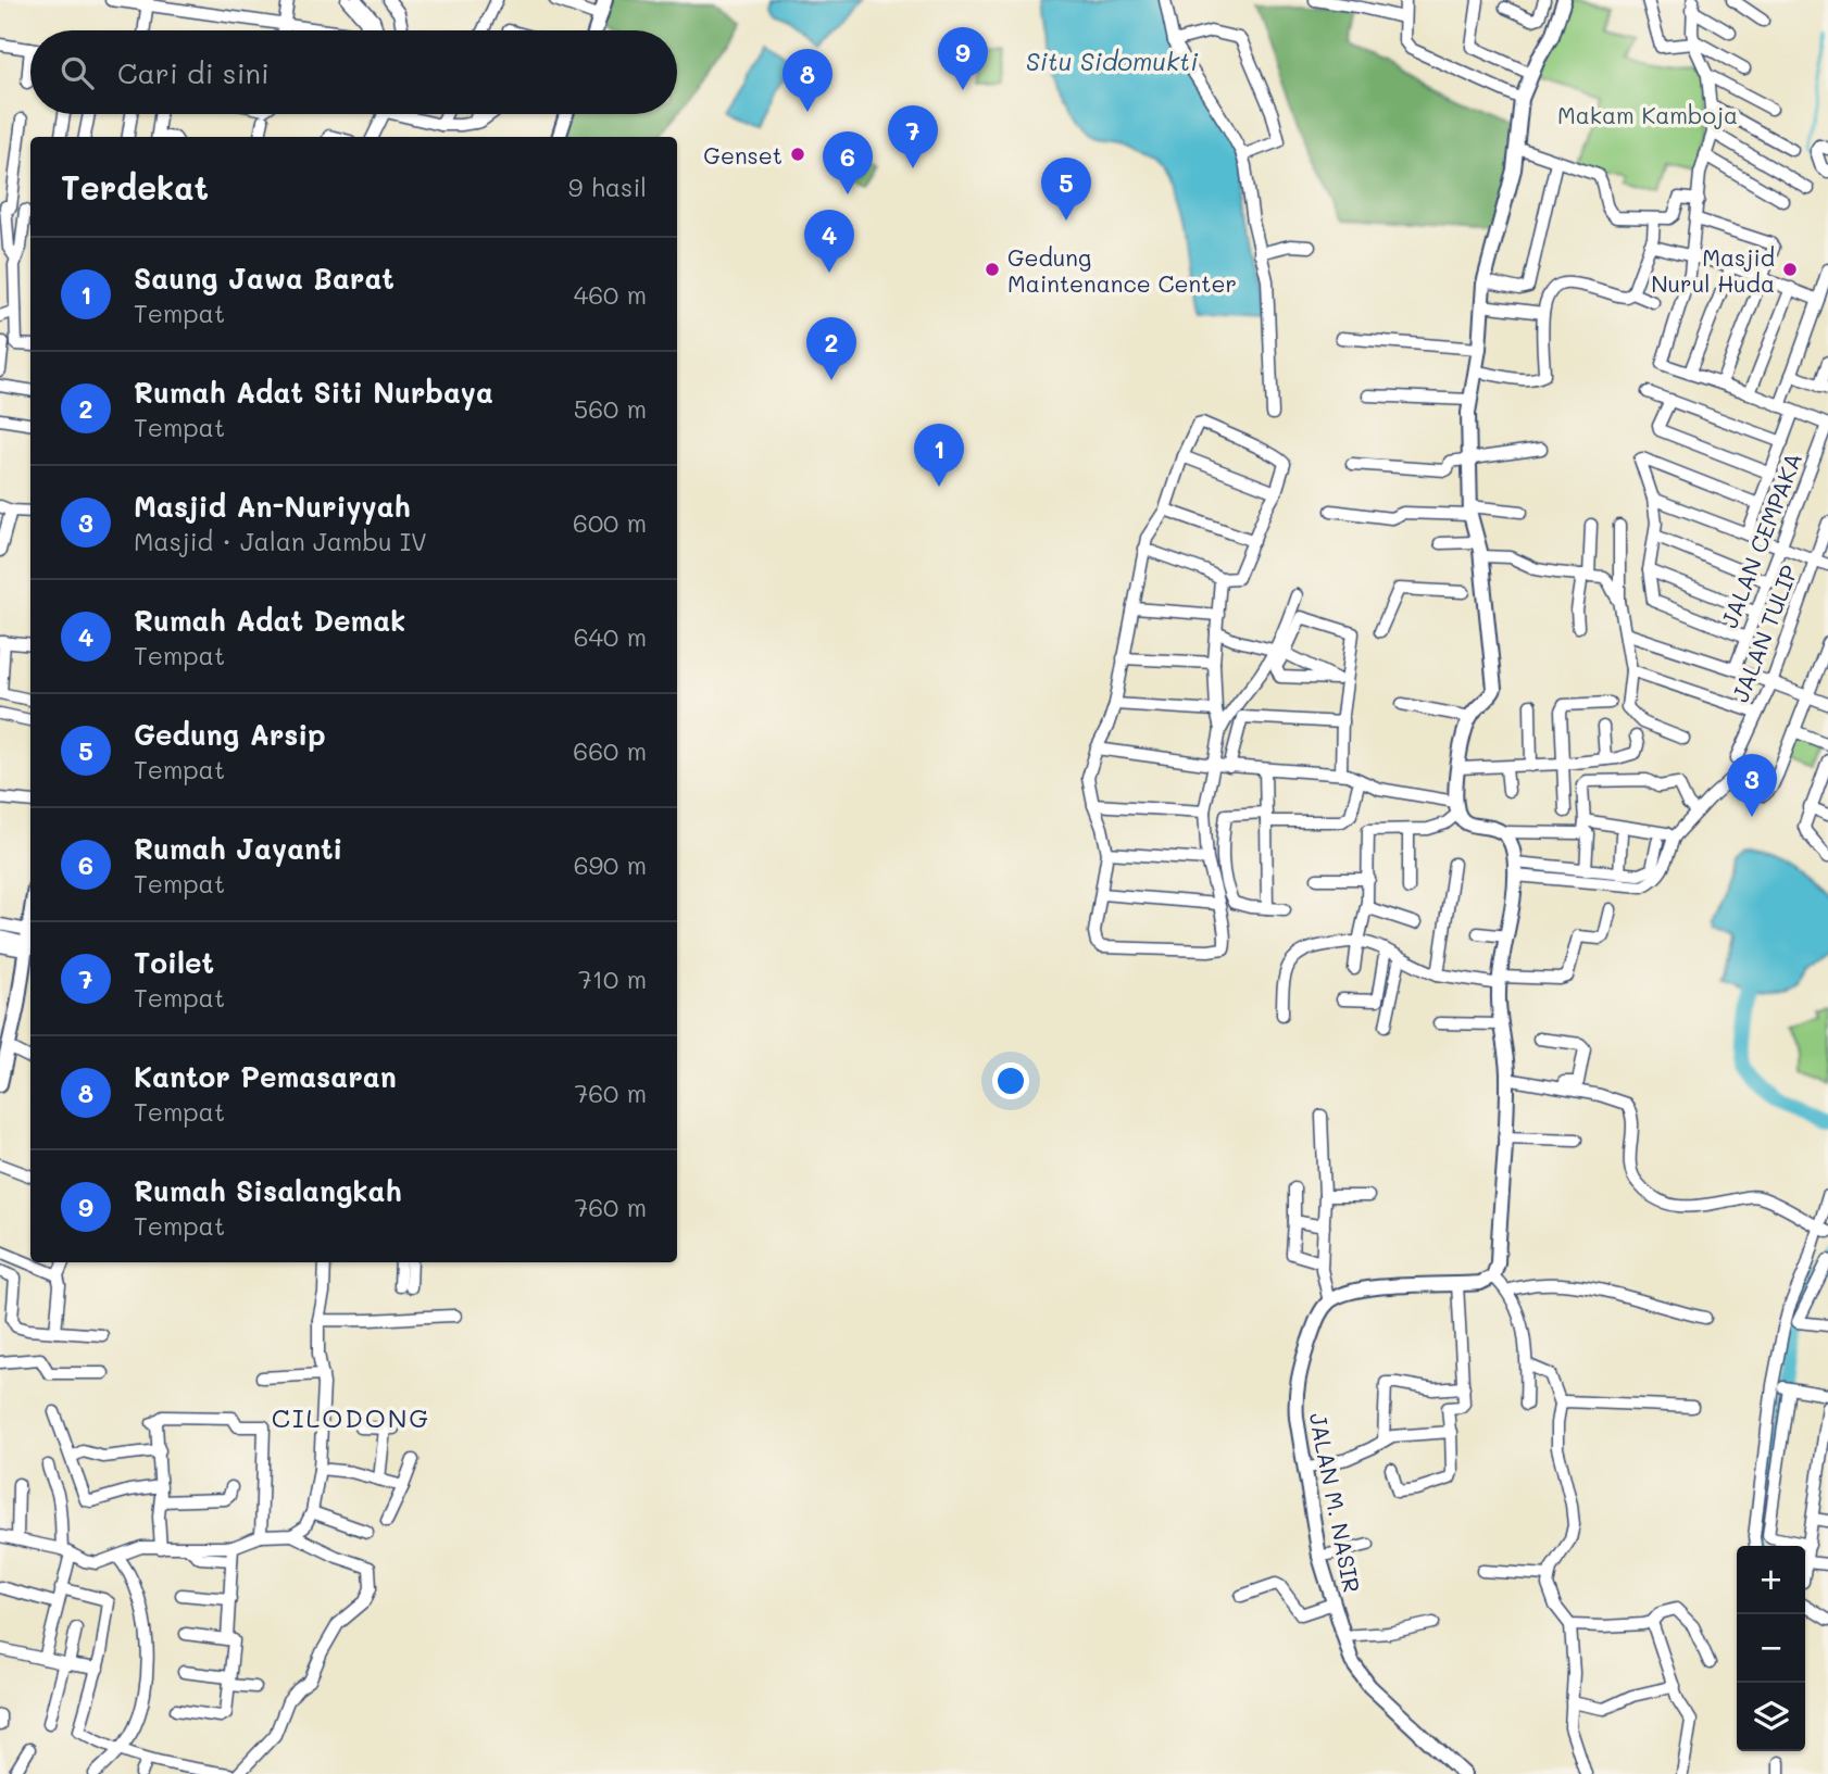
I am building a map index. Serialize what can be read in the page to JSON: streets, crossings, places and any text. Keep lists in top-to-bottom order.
{
  "streets": {
    "street": ["JALAN CEMPAKA", "JALAN TULIP", "JALAN M. NASIR"]
  },
  "districts": ["CILODONG"],
  "water": ["Situ Sidomukti"],
  "parks": ["Makam Kamboja"],
  "places": ["Genset", "Gedung Maintenance Center", "Masjid Nurul Huda"],
  "page": {
    "pins": [
      "9",
      "8",
      "7",
      "6",
      "5",
      "4",
      "2",
      "1",
      "3"
    ],
    "search": "Cari di sini",
    "heading": ["Terdekat", "9 hasil"],
    "list": [
      {
        "mark": "1",
        "name": "Saung Jawa Barat",
        "note": "Tempat",
        "value": "460 m"
      },
      {
        "mark": "2",
        "name": "Rumah Adat Siti Nurbaya",
        "note": "Tempat",
        "value": "560 m"
      },
      {
        "mark": "3",
        "name": "Masjid An-Nuriyyah",
        "note": "Masjid · Jalan Jambu IV",
        "value": "600 m"
      },
      {
        "mark": "4",
        "name": "Rumah Adat Demak",
        "note": "Tempat",
        "value": "640 m"
      },
      {
        "mark": "5",
        "name": "Gedung Arsip",
        "note": "Tempat",
        "value": "660 m"
      },
      {
        "mark": "6",
        "name": "Rumah Jayanti",
        "note": "Tempat",
        "value": "690 m"
      },
      {
        "mark": "7",
        "name": "Toilet",
        "note": "Tempat",
        "value": "710 m"
      },
      {
        "mark": "8",
        "name": "Kantor Pemasaran",
        "note": "Tempat",
        "value": "760 m"
      },
      {
        "mark": "9",
        "name": "Rumah Sisalangkah",
        "note": "Tempat",
        "value": "760 m"
      }
    ],
    "map_buttons": ["+", "−"]
  }
}
